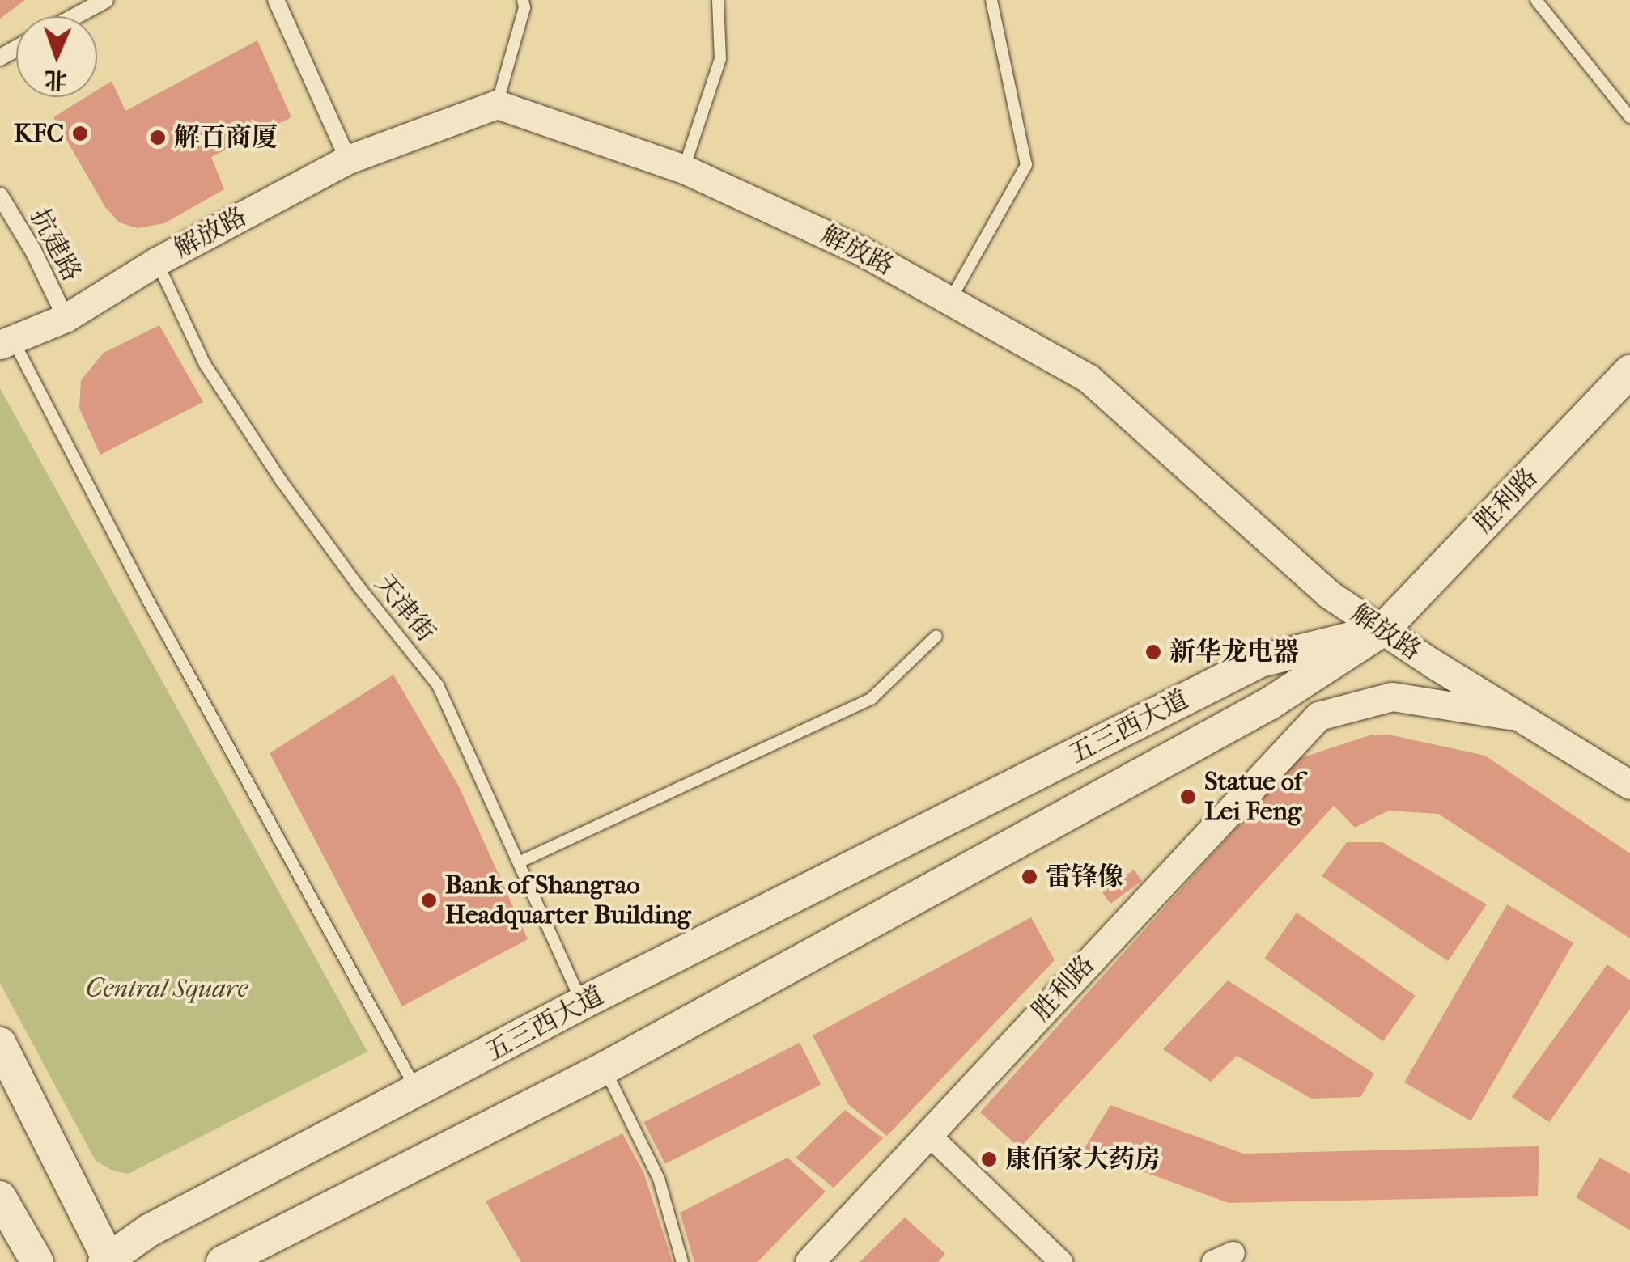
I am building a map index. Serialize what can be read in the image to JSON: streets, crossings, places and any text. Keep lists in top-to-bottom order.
{
  "streets": {
    "main road": ["胜利路", "五三西大道"],
    "street": ["解放路", "抗建路"],
    "lane": ["天津街"]
  },
  "crossings": [
    ["解放路", "抗建路"],
    ["解放路", "胜利路"],
    ["解放路", "天津街"],
    ["解放路", "五三西大道"],
    ["胜利路", "五三西大道"],
    ["天津街", "五三西大道"]
  ],
  "parks": ["Central Square"],
  "places": [
    "KFC",
    "解百商厦",
    "新华龙电器",
    "Statue of Lei Feng",
    "雷锋像",
    "Bank of Shangrao Headquarter Building",
    "康佰家大药房"
  ],
  "north": "bottom"
}
